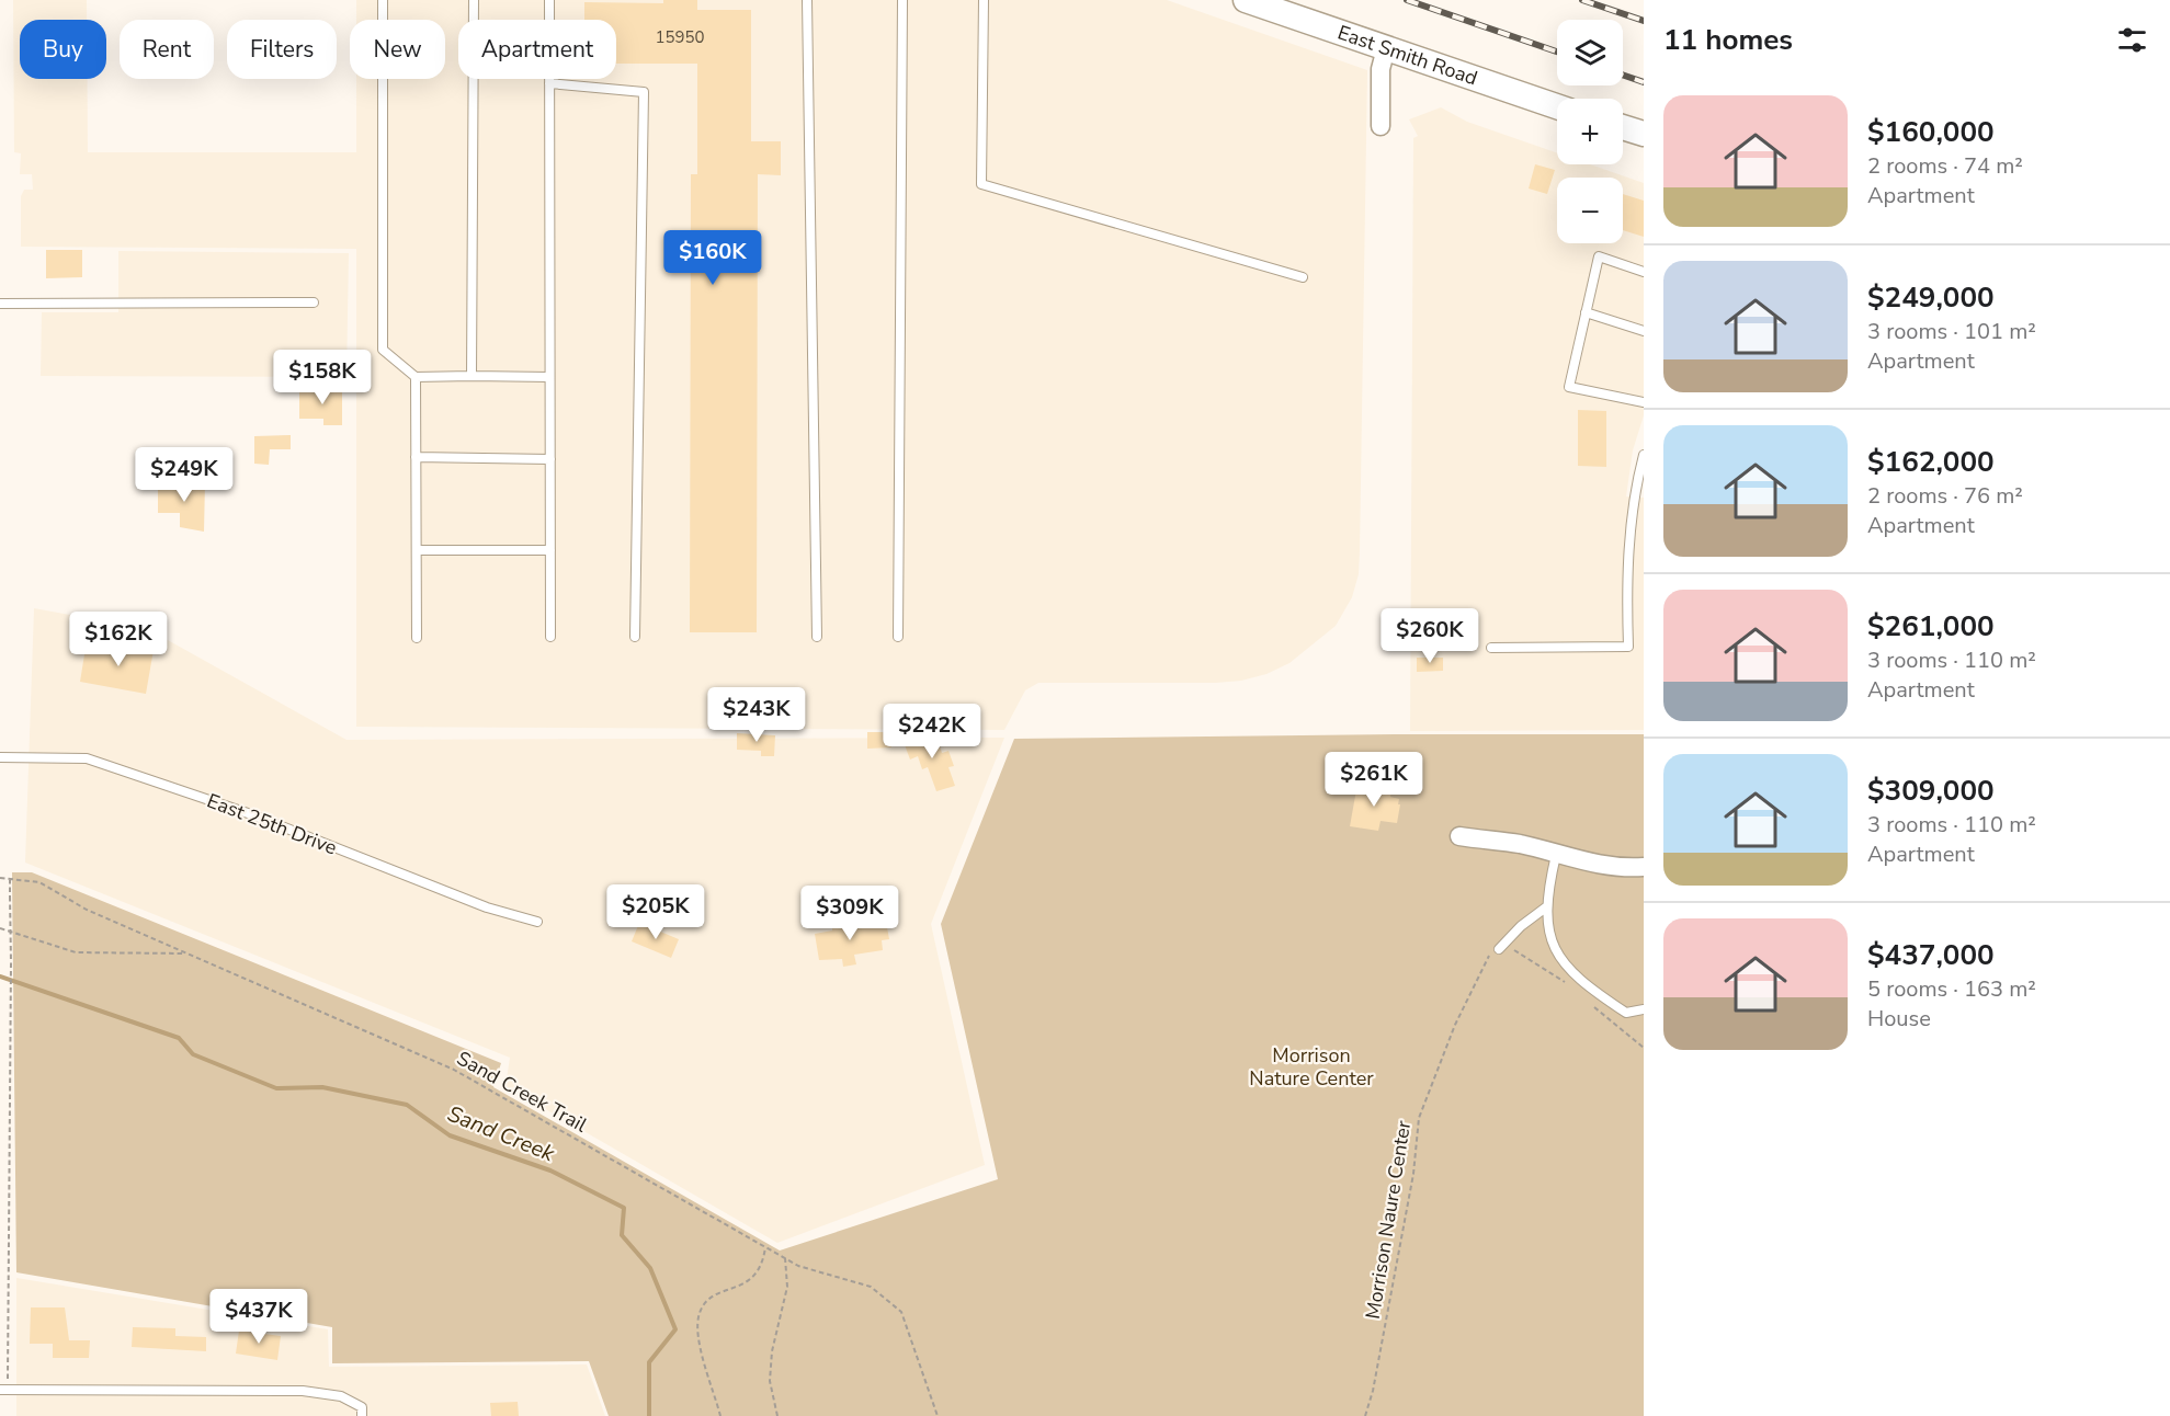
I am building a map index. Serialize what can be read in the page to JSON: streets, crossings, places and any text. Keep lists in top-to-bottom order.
{
  "streets": {
    "street": ["East Smith Road"],
    "lane": ["East 25th Drive"],
    "path": ["Sand Creek Trail", "Morrison Naure Center"]
  },
  "water": ["Sand Creek"],
  "parks": ["Morrison Nature Center"],
  "house_numbers": ["15950"],
  "page": {
    "heading": "11 homes",
    "map_buttons": ["+", "−"],
    "chip": [
      "Buy",
      "Rent",
      "Filters",
      "New",
      "Apartment"
    ],
    "list": [
      {
        "name": "$160,000",
        "note": "2 rooms · 74 m² · Apartment"
      },
      {
        "name": "$249,000",
        "note": "3 rooms · 101 m² · Apartment"
      },
      {
        "name": "$162,000",
        "note": "2 rooms · 76 m² · Apartment"
      },
      {
        "name": "$261,000",
        "note": "3 rooms · 110 m² · Apartment"
      },
      {
        "name": "$309,000",
        "note": "3 rooms · 110 m² · Apartment"
      },
      {
        "name": "$437,000",
        "note": "5 rooms · 163 m² · House"
      }
    ],
    "price": [
      "$160K",
      "$158K",
      "$249K",
      "$260K",
      "$162K",
      "$243K",
      "$242K",
      "$261K",
      "$205K",
      "$309K",
      "$437K"
    ]
  }
}
